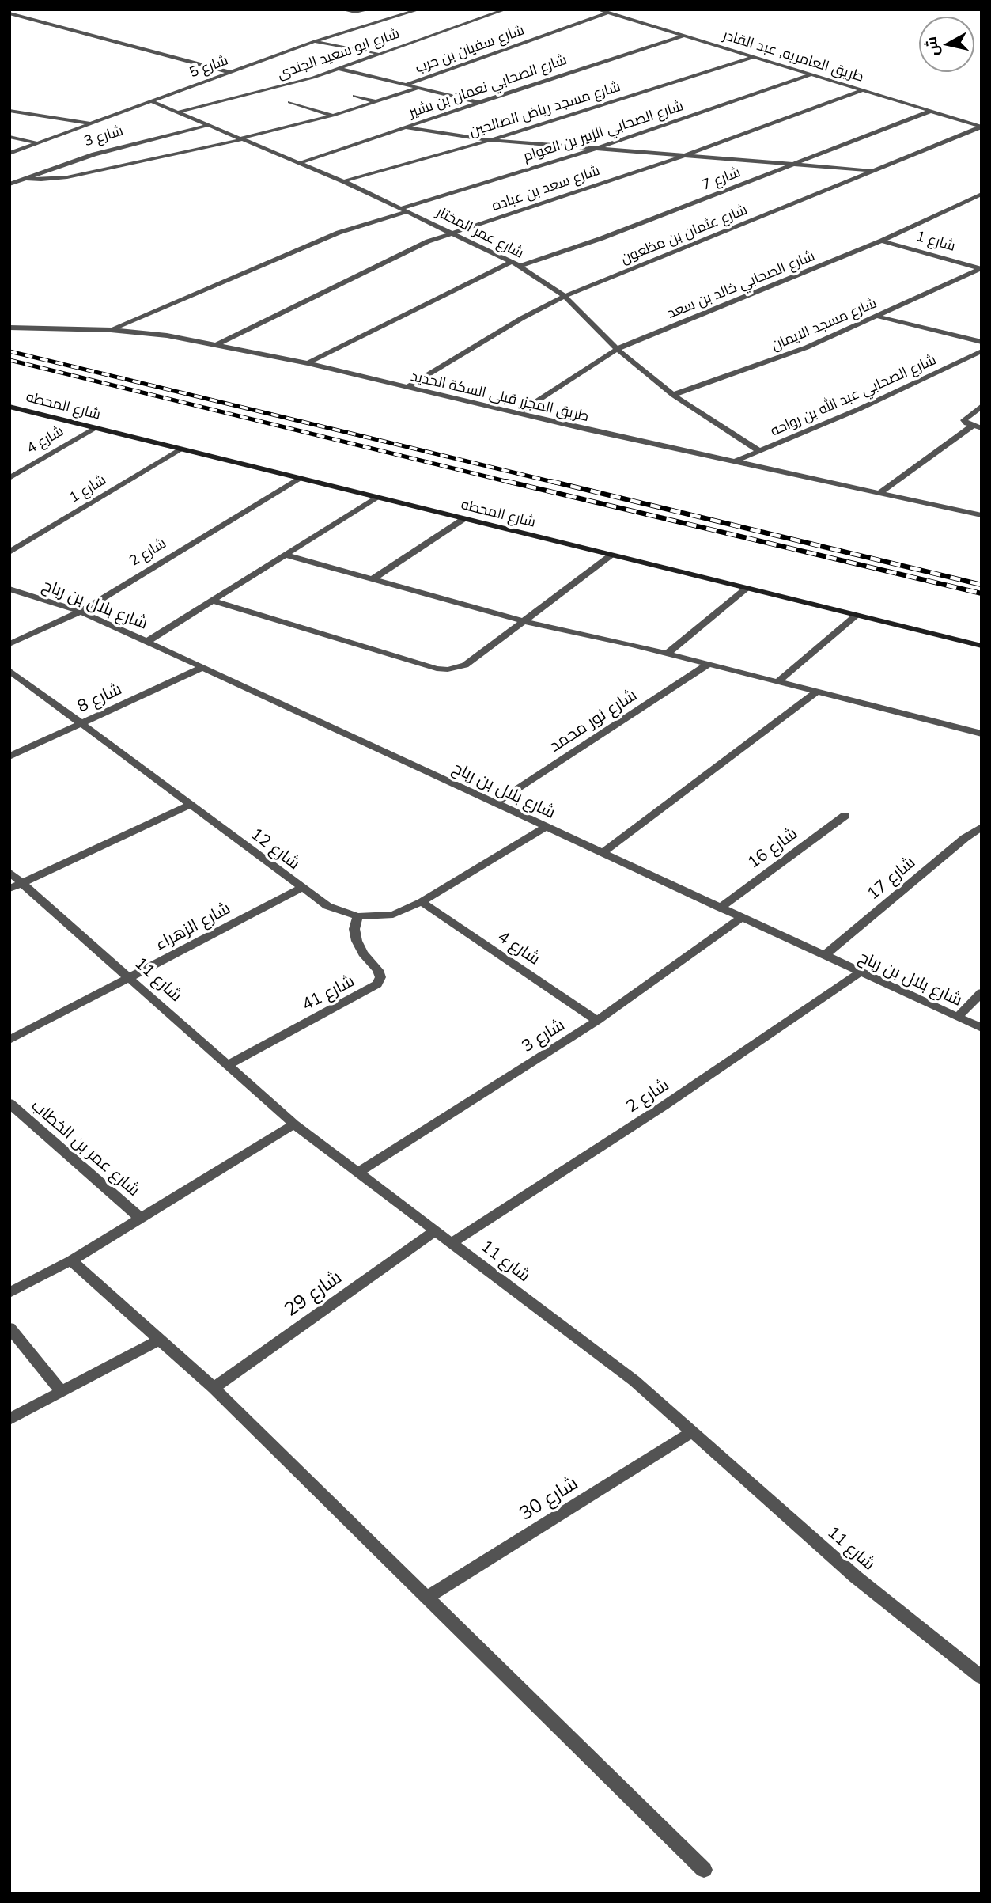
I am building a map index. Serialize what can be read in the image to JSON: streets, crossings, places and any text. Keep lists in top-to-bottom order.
{
  "streets": {
    "street": [
      "شارع سفيان بن حرب",
      "شارع ابو سعيد الجندى",
      "طريق العامريه, عبد القادر",
      "شارع 5",
      "شارع الصحابي نعمان بن بشير",
      "شارع مسجد رياض الصالحين",
      "شارع الصحابي الزبير بن العوام",
      "شارع 3",
      "شارع 7",
      "شارع سعد بن عباده",
      "شارع عمر المختار",
      "شارع عثمان بن مظعون",
      "شارع 1",
      "شارع الصحابي خالد بن سعد",
      "شارع مسجد الايمان",
      "شارع الصحابي عبد الله بن رواحه",
      "طريق المجزر قبلى السكة الحديد",
      "شارع المحطه",
      "شارع 4",
      "شارع 2",
      "شارع بلال بن رباح",
      "شارع 8",
      "شارع نور محمد",
      "شارع 16",
      "شارع 12",
      "شارع 17",
      "شارع الزهراء",
      "شارع 11",
      "شارع 41",
      "شارع عمر بن الخطاب",
      "شارع 29",
      "شارع 30"
    ]
  },
  "crossings": [
    ["شارع سفيان بن حرب", "طريق العامريه, عبد القادر"],
    ["شارع سفيان بن حرب", "شارع 3"],
    ["شارع سفيان بن حرب", "شارع عمر المختار"],
    ["شارع ابو سعيد الجندى", "شارع عمر المختار"],
    ["طريق العامريه, عبد القادر", "شارع الصحابي نعمان بن بشير"],
    ["طريق العامريه, عبد القادر", "شارع مسجد رياض الصالحين"],
    ["طريق العامريه, عبد القادر", "شارع الصحابي الزبير بن العوام"],
    ["طريق العامريه, عبد القادر", "شارع 7"],
    ["طريق العامريه, عبد القادر", "شارع سعد بن عباده"],
    ["طريق العامريه, عبد القادر", "شارع عثمان بن مظعون"],
    ["شارع 5", "شارع عمر المختار"],
    ["شارع الصحابي نعمان بن بشير", "شارع عمر المختار"],
    ["شارع مسجد رياض الصالحين", "شارع عمر المختار"],
    ["شارع الصحابي الزبير بن العوام", "شارع عمر المختار"],
    ["شارع 3", "شارع عمر المختار"],
    ["شارع 3", "شارع 4"],
    ["شارع 3", "شارع بلال بن رباح"],
    ["شارع 3", "شارع 11"],
    ["شارع 7", "شارع عمر المختار"],
    ["شارع سعد بن عباده", "شارع عمر المختار"],
    ["شارع سعد بن عباده", "طريق المجزر قبلى السكة الحديد"],
    ["شارع عمر المختار", "شارع عثمان بن مظعون"],
    ["شارع عمر المختار", "شارع الصحابي خالد بن سعد"],
    ["شارع عمر المختار", "شارع مسجد الايمان"],
    ["شارع عمر المختار", "شارع الصحابي عبد الله بن رواحه"],
    ["شارع عثمان بن مظعون", "طريق المجزر قبلى السكة الحديد"],
    ["شارع 1", "شارع الصحابي خالد بن سعد"],
    ["شارع 1", "شارع مسجد الايمان"],
    ["شارع 1", "شارع المحطه"],
    ["شارع الصحابي خالد بن سعد", "طريق المجزر قبلى السكة الحديد"],
    ["شارع الصحابي عبد الله بن رواحه", "طريق المجزر قبلى السكة الحديد"],
    ["شارع المحطه", "شارع 4"],
    ["شارع المحطه", "شارع 2"],
    ["شارع 4", "شارع 12"],
    ["شارع 2", "شارع بلال بن رباح"],
    ["شارع 2", "شارع 11"],
    ["شارع بلال بن رباح", "شارع 8"],
    ["شارع بلال بن رباح", "شارع نور محمد"],
    ["شارع بلال بن رباح", "شارع 16"],
    ["شارع بلال بن رباح", "شارع 12"],
    ["شارع بلال بن رباح", "شارع 17"],
    ["شارع 8", "شارع 12"],
    ["شارع 12", "شارع الزهراء"],
    ["شارع 12", "شارع 41"],
    ["شارع الزهراء", "شارع 11"],
    ["شارع 11", "شارع 41"],
    ["شارع 11", "شارع 29"],
    ["شارع 11", "شارع 30"]
  ],
  "north": "left"
}
